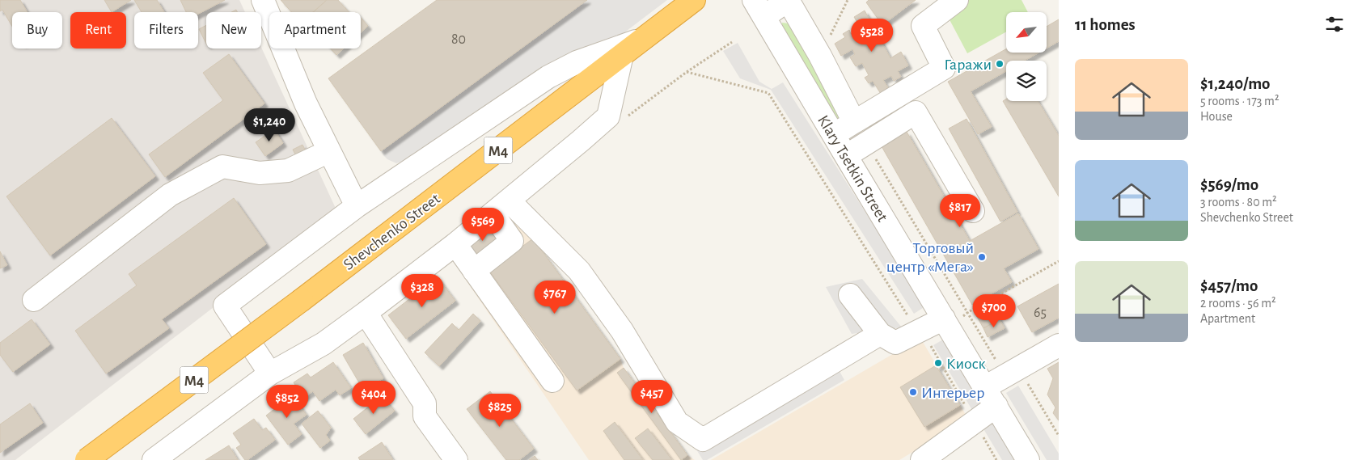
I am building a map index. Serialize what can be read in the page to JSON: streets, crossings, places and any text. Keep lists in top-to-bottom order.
{
  "streets": {
    "highway": ["M4", "Shevchenko Street"],
    "street": ["Klary Tsetkin Street"]
  },
  "places": [
    "Гаражи",
    "Торговый центр «Мега»",
    "Киоск",
    "Интерьер"
  ],
  "house_numbers": ["80", "65"],
  "north": "bottom left",
  "page": {
    "heading": "11 homes",
    "chip": [
      "Buy",
      "Rent",
      "Filters",
      "New",
      "Apartment"
    ],
    "price": [
      "$528",
      "$1,240",
      "$817",
      "$569",
      "$328",
      "$767",
      "$700",
      "$457",
      "$404",
      "$852",
      "$825"
    ],
    "list": [
      {
        "name": "$1,240/mo",
        "note": "5 rooms · 173 m² · House"
      },
      {
        "name": "$569/mo",
        "note": "3 rooms · 80 m² · Shevchenko Street"
      },
      {
        "name": "$457/mo",
        "note": "2 rooms · 56 m² · Apartment"
      }
    ]
  }
}
